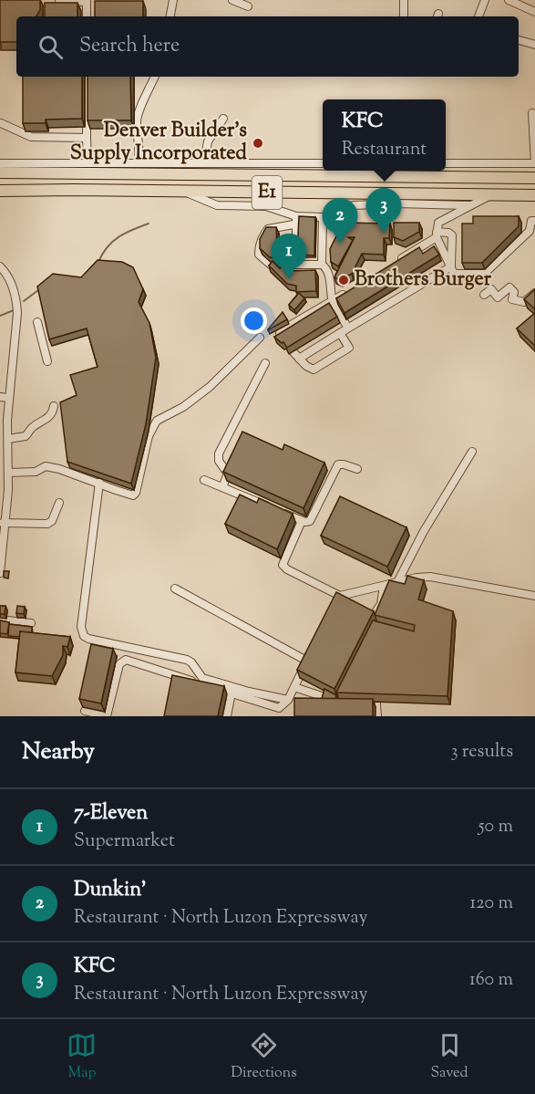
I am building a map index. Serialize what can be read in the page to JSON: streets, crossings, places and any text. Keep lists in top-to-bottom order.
{
  "streets": {
    "highway": ["E1"]
  },
  "places": ["Denver Builder's Supply Incorporated", "Brothers Burger"],
  "page": {
    "search": "Search here",
    "popup": ["KFC", "Restaurant"],
    "pins": ["3", "2", "1"],
    "heading": ["Nearby", "3 results"],
    "list": [
      {
        "mark": "1",
        "name": "7-Eleven",
        "note": "Supermarket",
        "value": "50 m"
      },
      {
        "mark": "2",
        "name": "Dunkin'",
        "note": "Restaurant · North Luzon Expressway",
        "value": "120 m"
      },
      {
        "mark": "3",
        "name": "KFC",
        "note": "Restaurant · North Luzon Expressway",
        "value": "160 m"
      }
    ],
    "nav": ["Map", "Directions", "Saved"]
  }
}
